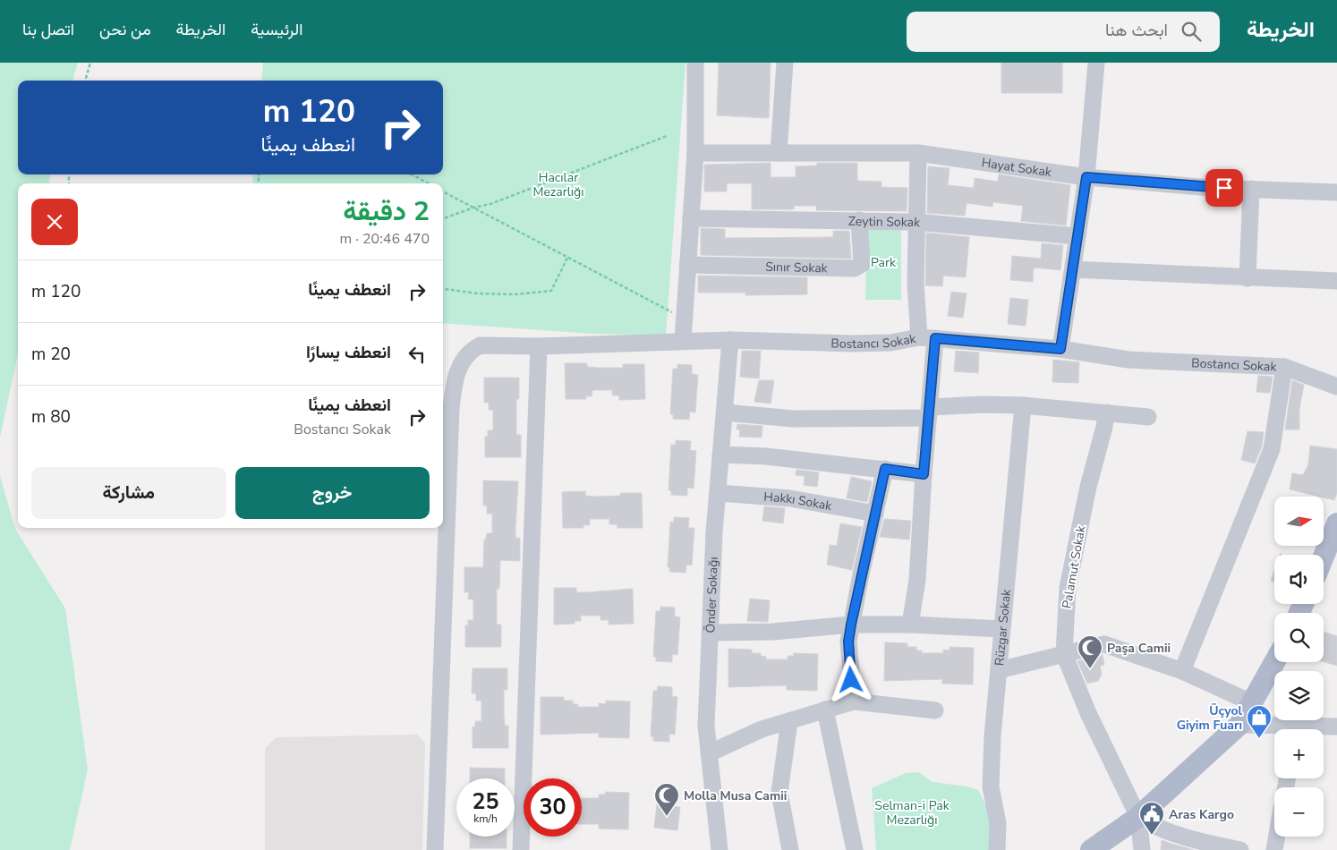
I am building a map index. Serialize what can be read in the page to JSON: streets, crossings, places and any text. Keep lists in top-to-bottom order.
{
  "streets": {
    "street": [
      "Hayat Sokak",
      "Zeytin Sokak",
      "Sınır Sokak",
      "Bostancı Sokak",
      "Hakkı Sokak",
      "Palamut Sokak",
      "Önder Sokağı",
      "Rüzgar Sokak"
    ]
  },
  "crossings": [
    ["Zeytin Sokak", "Sınır Sokak"],
    ["Bostancı Sokak", "Önder Sokağı"],
    ["Hakkı Sokak", "Önder Sokağı"]
  ],
  "parks": ["Hacılar Mezarlığı", "Park", "Selman-i Pak Mezarlığı"],
  "places": {
    "mosque": ["Paşa Camii", "Molla Musa Camii"],
    "shop": ["Üçyol Giyim Fuarı"],
    "public building": ["Aras Kargo"]
  },
  "north": "right",
  "page": {
    "header": "الخريطة",
    "search": "ابحث هنا",
    "nav": [
      "الرئيسية",
      "الخريطة",
      "من نحن",
      "اتصل بنا"
    ],
    "turn": ["120 m", "انعطف يمينًا"],
    "heading": ["2 دقيقة", "470 m · 20:46"],
    "list": [
      {
        "name": "انعطف يمينًا",
        "value": "120 m"
      },
      {
        "name": "انعطف يسارًا",
        "value": "20 m"
      },
      {
        "name": "انعطف يمينًا",
        "note": "Bostancı Sokak",
        "value": "80 m"
      }
    ],
    "buttons": ["خروج", "مشاركة"],
    "map_buttons": ["+", "−"],
    "speed": "25 km/h",
    "limit": "30"
  }
}
